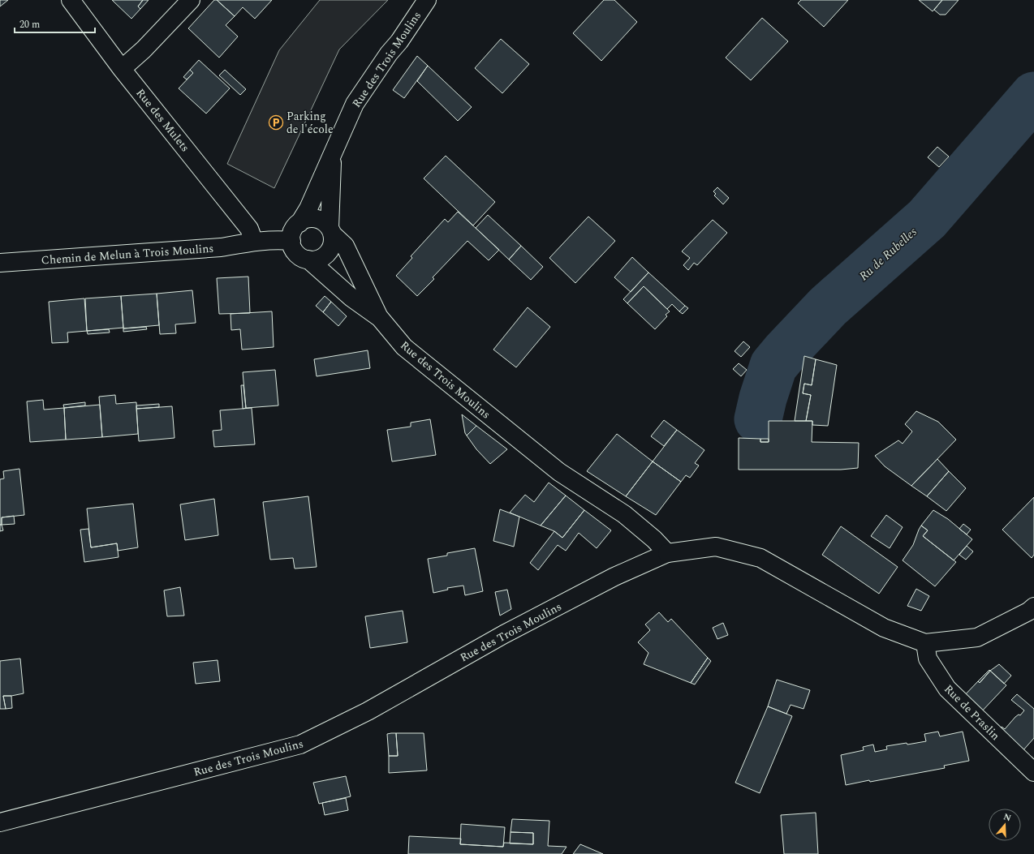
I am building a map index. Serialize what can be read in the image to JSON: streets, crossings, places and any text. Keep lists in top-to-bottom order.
{
  "streets": {
    "street": [
      "Rue des Trois Moulins",
      "Rue des Mulets",
      "Chemin de Melun à Trois Moulins",
      "Rue de Praslin"
    ]
  },
  "crossings": [
    ["Rue des Trois Moulins", "Chemin de Melun à Trois Moulins"],
    ["Rue des Mulets", "Chemin de Melun à Trois Moulins"]
  ],
  "water": ["Ru de Rubelles"],
  "places": {
    "parking": ["Parking de l'école"]
  },
  "scale_bar": "20 m",
  "north": "top"
}
